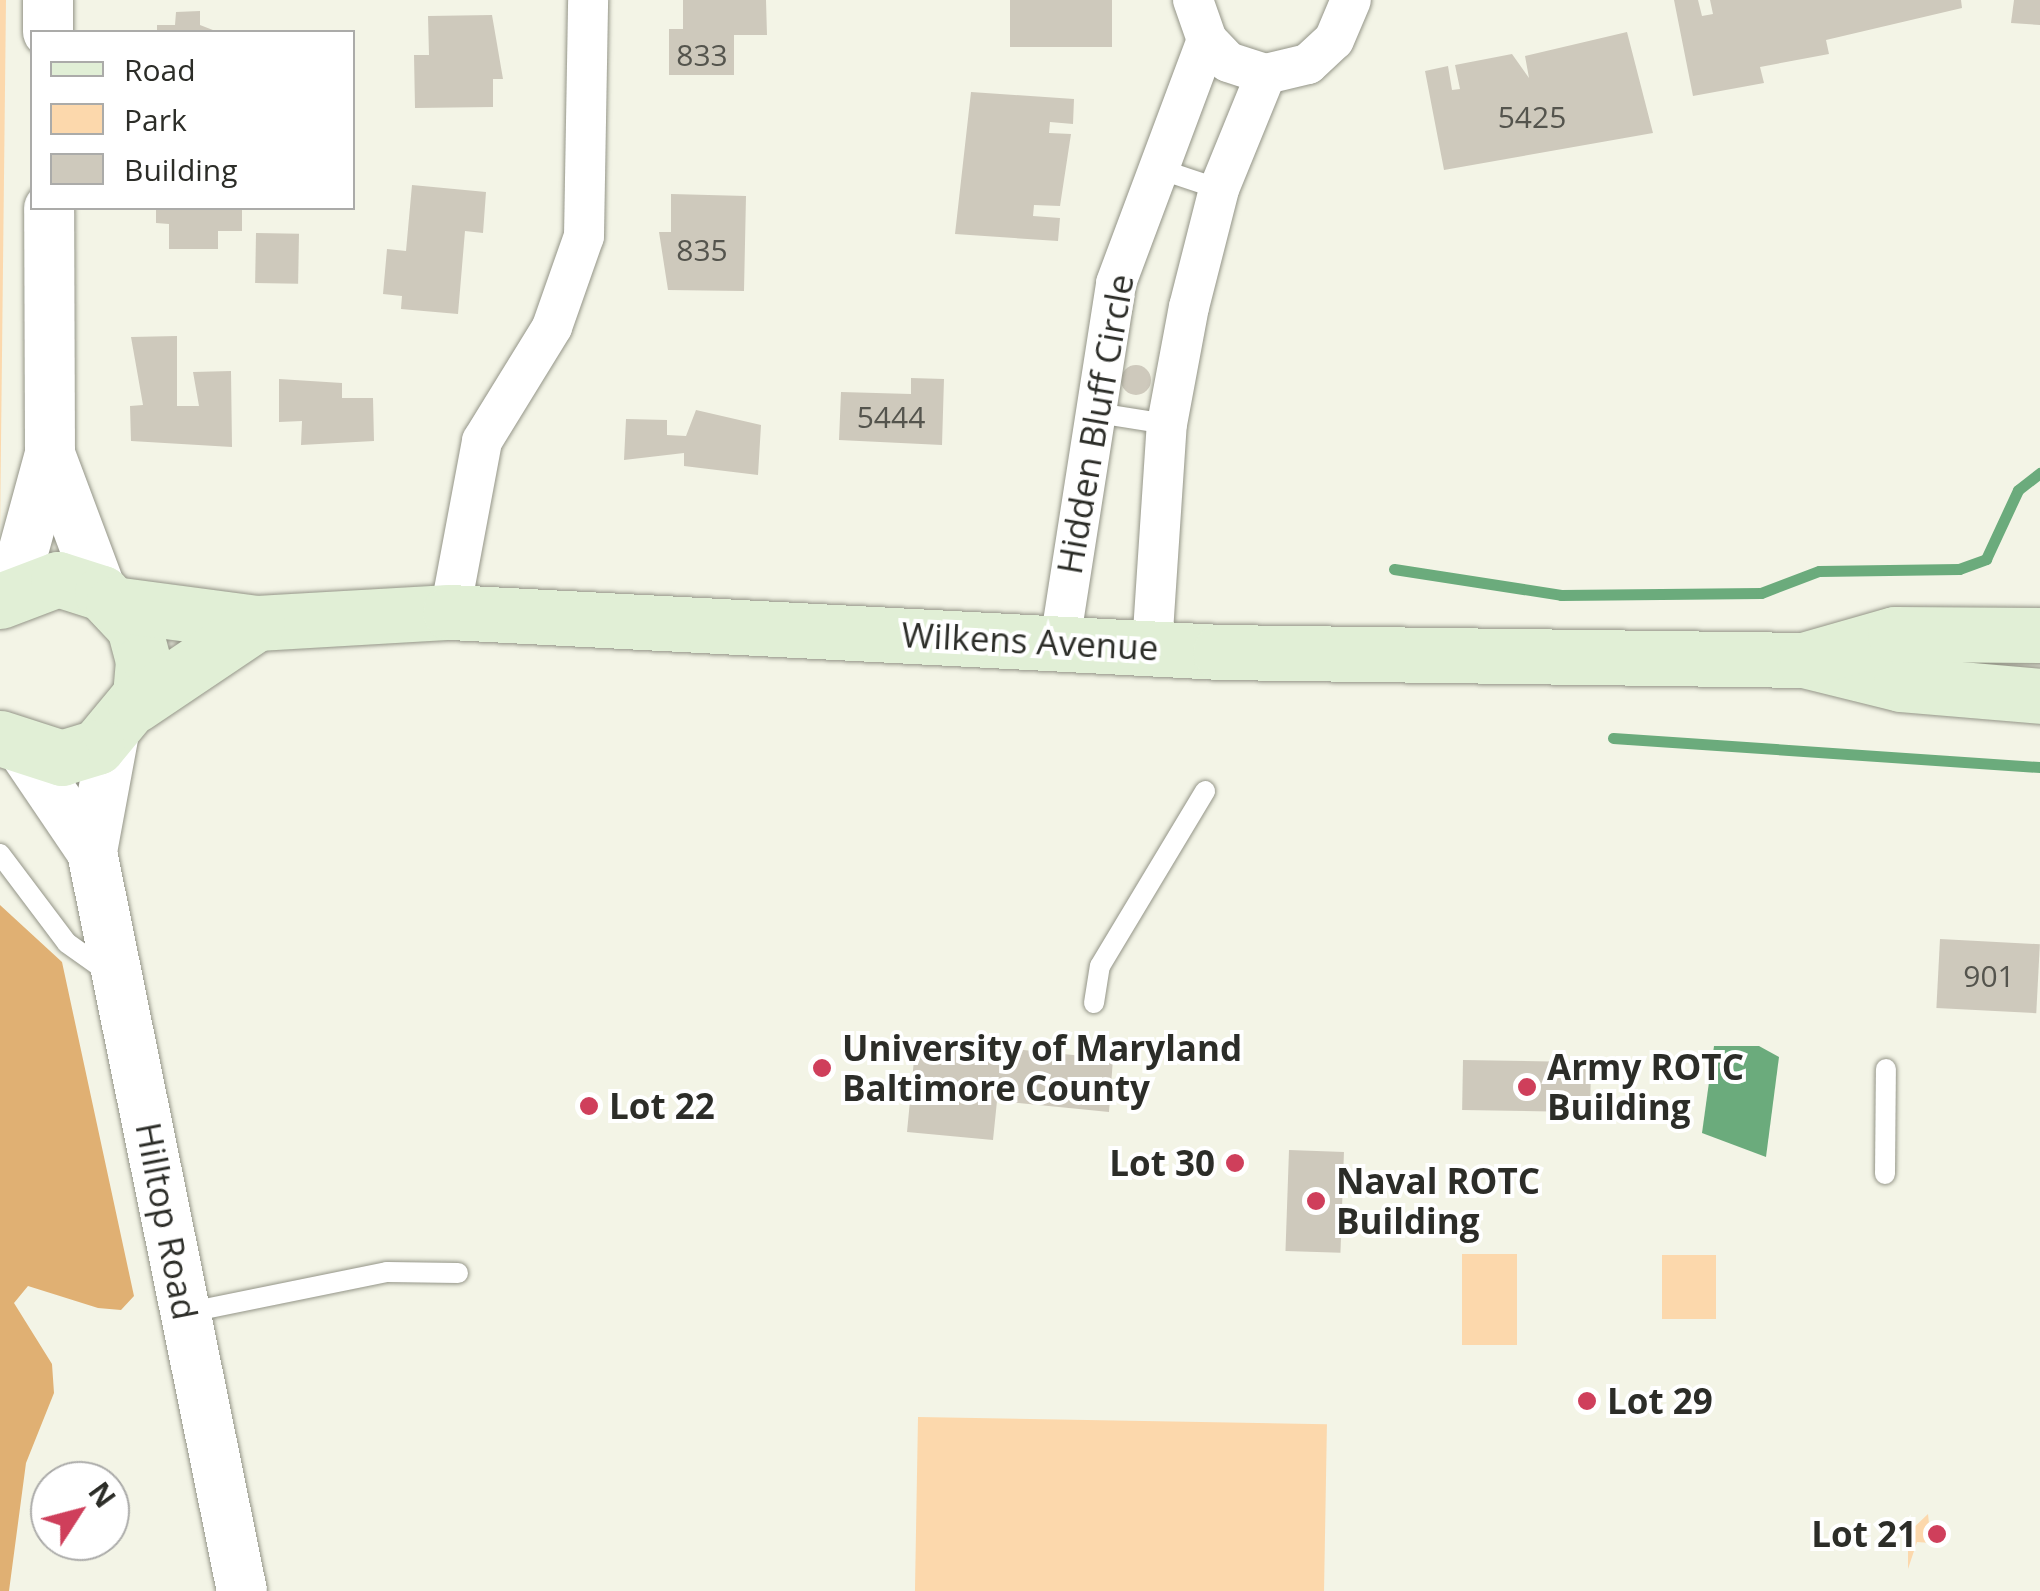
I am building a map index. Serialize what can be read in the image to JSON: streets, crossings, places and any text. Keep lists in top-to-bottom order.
{
  "streets": {
    "main road": ["Wilkens Avenue"],
    "street": ["Hidden Bluff Circle", "Hilltop Road"]
  },
  "crossings": [
    ["Hidden Bluff Circle", "Wilkens Avenue"]
  ],
  "places": [
    "University of Maryland Baltimore County",
    "Army ROTC Building",
    "Lot 22",
    "Lot 30",
    "Naval ROTC Building",
    "Lot 29",
    "Lot 21"
  ],
  "house_numbers": [
    "833",
    "5425",
    "835",
    "5444",
    "901"
  ],
  "legend": ["Road", "Park", "Building"],
  "north": "top right"
}
